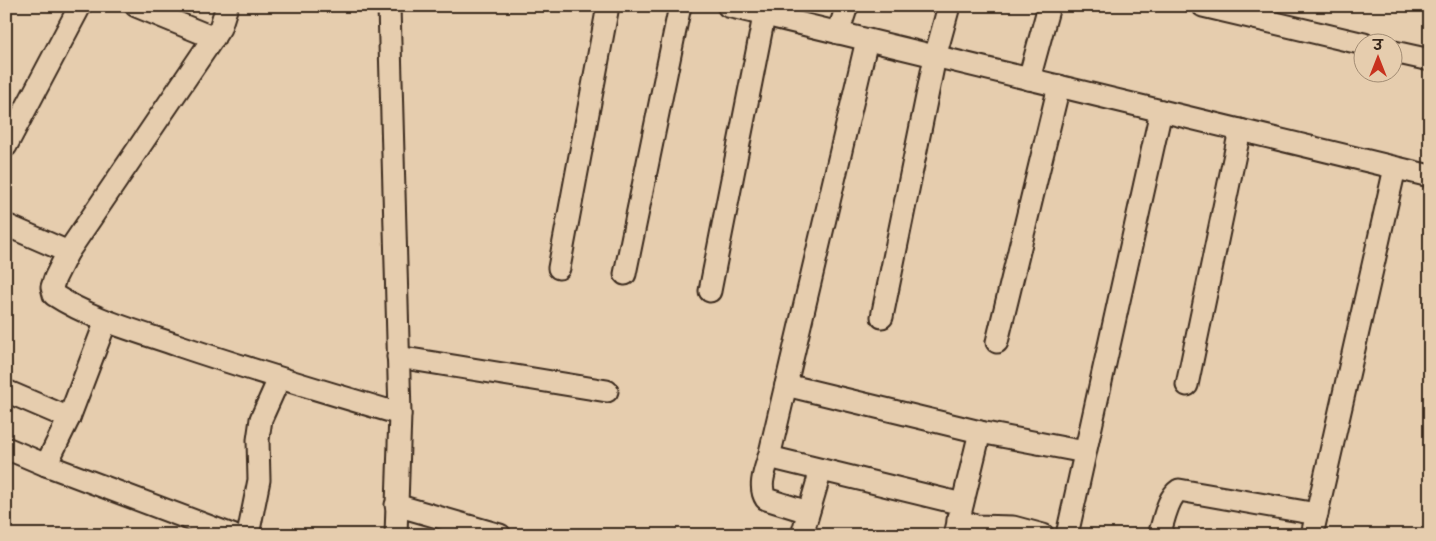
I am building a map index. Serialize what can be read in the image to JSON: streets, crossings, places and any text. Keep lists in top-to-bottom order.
{
  "north": "top"
}
